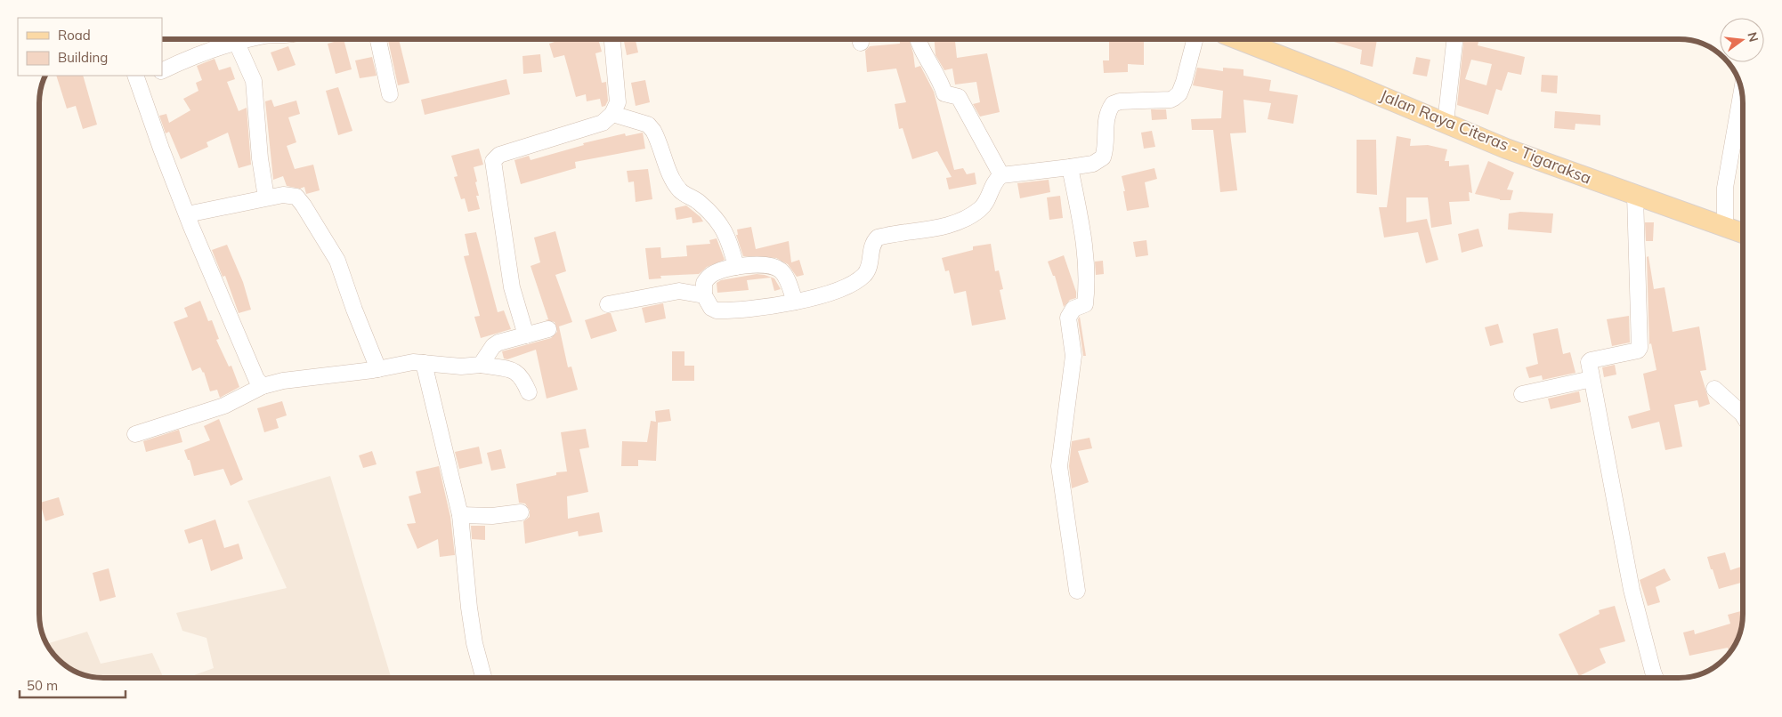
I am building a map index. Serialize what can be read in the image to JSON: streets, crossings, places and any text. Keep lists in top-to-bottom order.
{
  "streets": {
    "main road": ["Jalan Raya Citeras - Tigaraksa"]
  },
  "legend": ["Road", "Building"],
  "scale_bar": "50 m",
  "north": "right"
}
